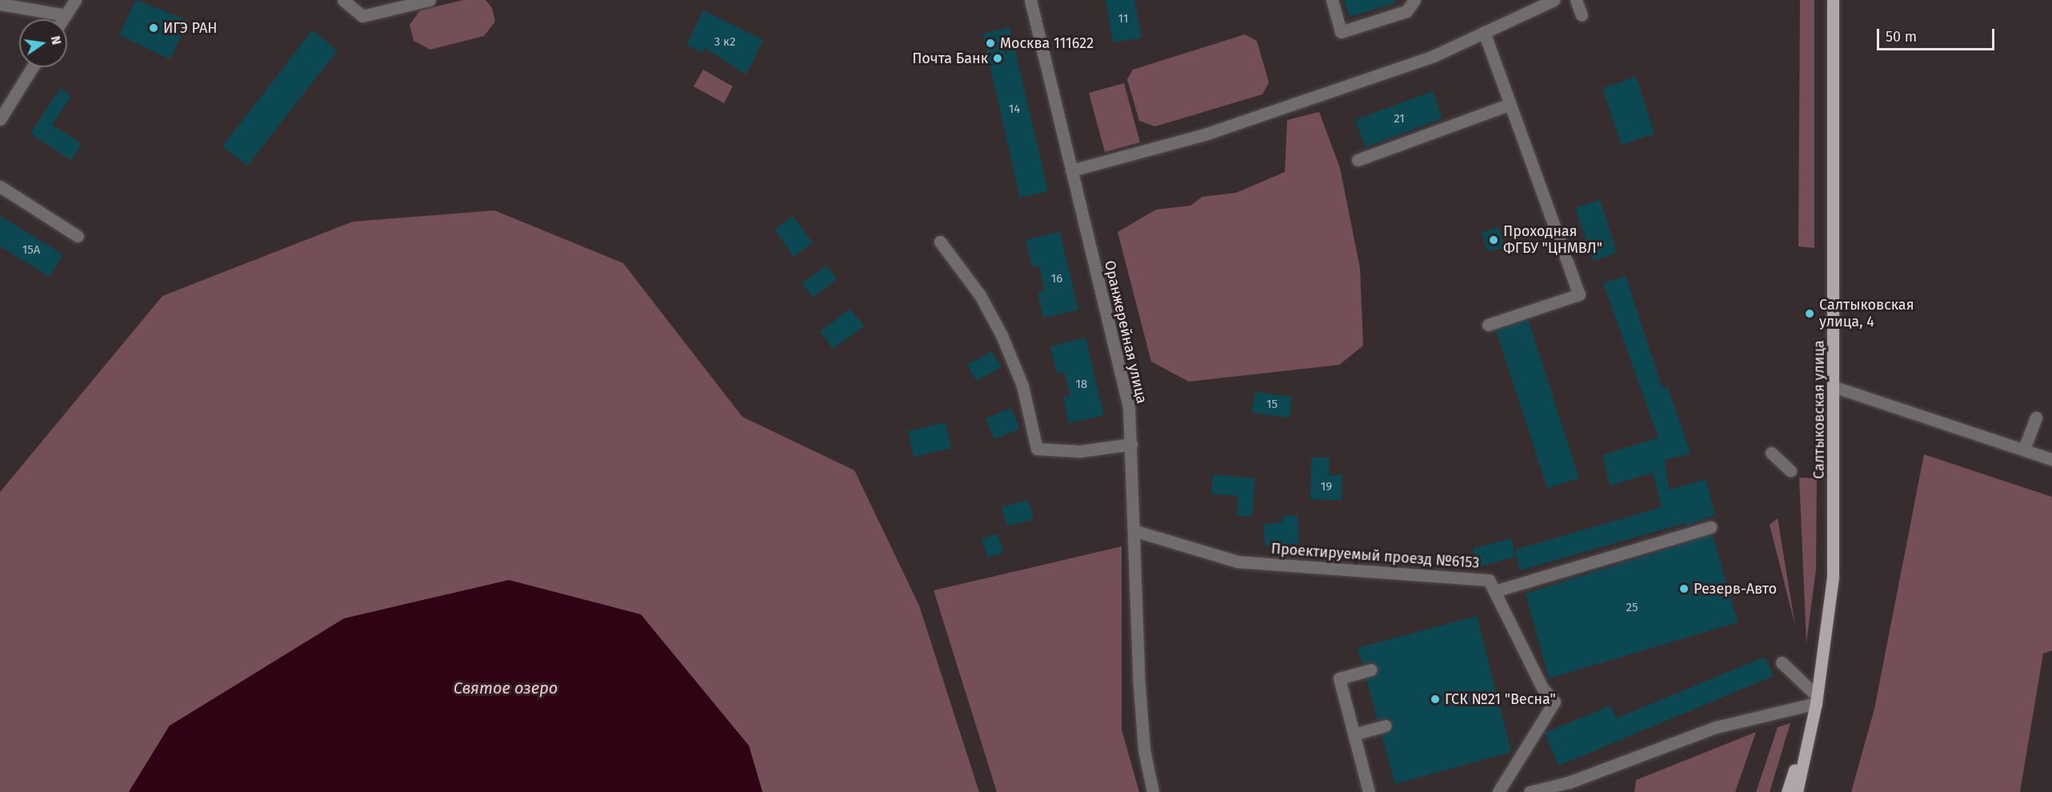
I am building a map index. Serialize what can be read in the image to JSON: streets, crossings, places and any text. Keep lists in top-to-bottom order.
{
  "streets": {
    "main road": ["Салтыковская улица"],
    "street": ["Оранжерейная улица", "Проектируемый проезд №6153"]
  },
  "crossings": [
    ["Оранжерейная улица", "Проектируемый проезд №6153"]
  ],
  "water": ["Святое озеро"],
  "places": [
    "ИГЭ РАН",
    "Москва 111622",
    "Почта Банк",
    "Проходная ФГБУ \"ЦНМВЛ\"",
    "Салтыковская улица, 4",
    "Резерв-Авто",
    "ГСК №21 \"Весна\""
  ],
  "house_numbers": [
    "11",
    "3 к2",
    "14",
    "21",
    "15А",
    "16",
    "18",
    "15",
    "19",
    "25"
  ],
  "scale_bar": "50 m",
  "north": "right"
}
